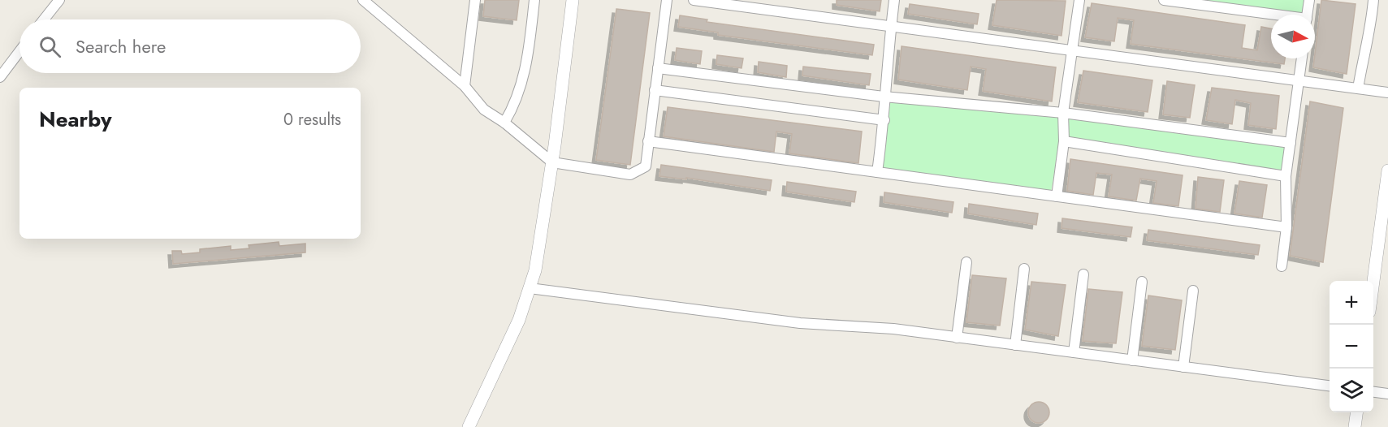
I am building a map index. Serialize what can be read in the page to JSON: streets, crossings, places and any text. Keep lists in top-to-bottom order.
{
  "north": "right",
  "page": {
    "search": "Search here",
    "heading": ["Nearby", "0 results"],
    "map_buttons": ["+", "−"]
  }
}
